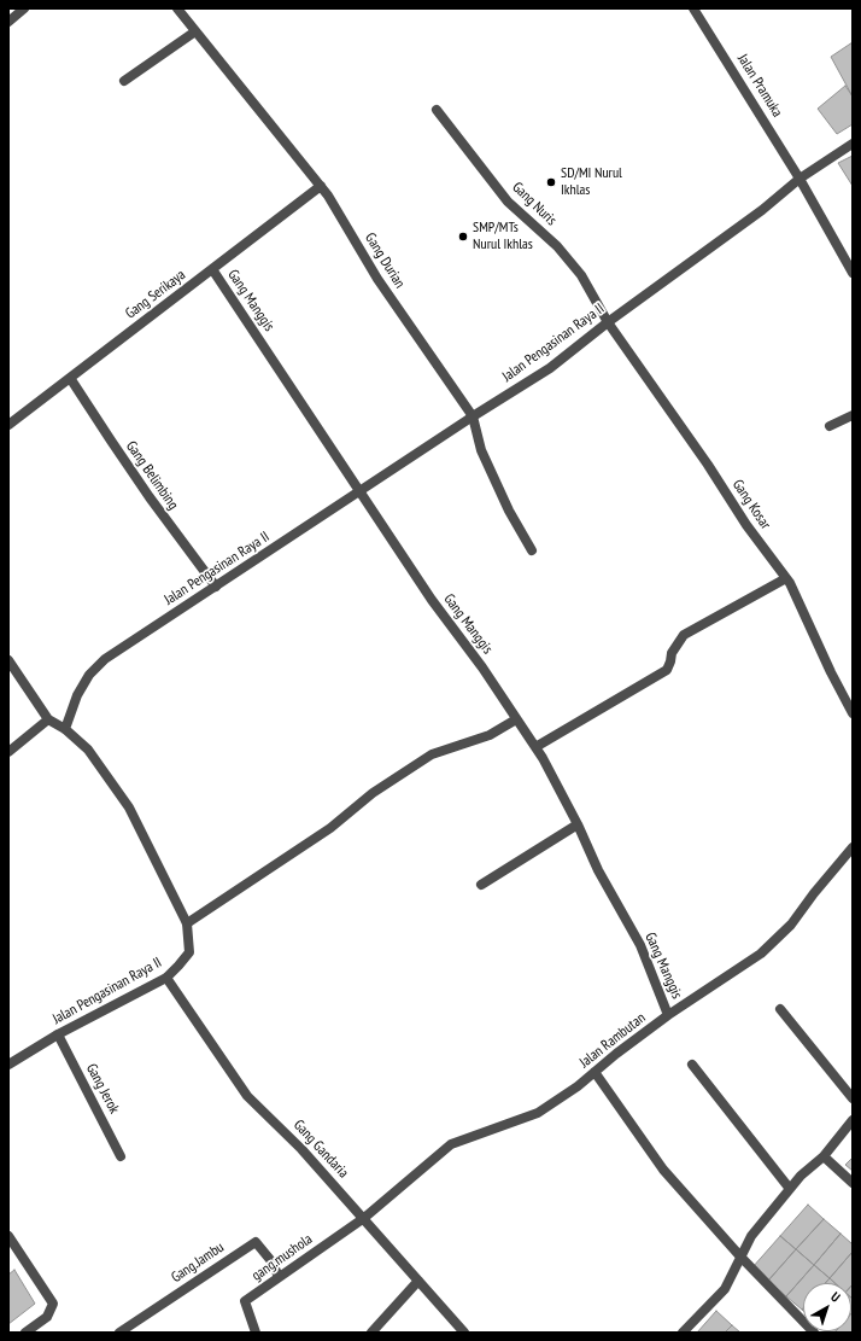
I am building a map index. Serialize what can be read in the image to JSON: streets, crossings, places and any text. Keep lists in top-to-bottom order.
{
  "streets": {
    "street": [
      "Jalan Pramuka",
      "Gang Nuris",
      "Gang Durian",
      "Gang Serikaya",
      "Gang Manggis",
      "Jalan Pengasinan Raya II",
      "Gang Belimbing",
      "Gang Kosar",
      "Jalan Rambutan",
      "Gang Jerok",
      "Gang Gandaria",
      "gang.mushola",
      "Gang.Jambu"
    ]
  },
  "crossings": [
    ["Jalan Pramuka", "Jalan Pengasinan Raya II"],
    ["Gang Nuris", "Jalan Pengasinan Raya II"],
    ["Gang Nuris", "Gang Kosar"],
    ["Gang Durian", "Gang Serikaya"],
    ["Gang Durian", "Jalan Pengasinan Raya II"],
    ["Gang Serikaya", "Gang Manggis"],
    ["Gang Serikaya", "Gang Belimbing"],
    ["Gang Manggis", "Jalan Pengasinan Raya II"],
    ["Gang Manggis", "Jalan Rambutan"],
    ["Jalan Pengasinan Raya II", "Gang Belimbing"],
    ["Jalan Pengasinan Raya II", "Gang Kosar"],
    ["Jalan Pengasinan Raya II", "Gang Jerok"],
    ["Jalan Pengasinan Raya II", "Gang Gandaria"],
    ["Jalan Rambutan", "Gang Gandaria"],
    ["Jalan Rambutan", "gang.mushola"],
    ["Gang Gandaria", "gang.mushola"],
    ["gang.mushola", "Gang.Jambu"]
  ],
  "places": ["SD/MI Nurul Ikhlas", "SMP/MTs Nurul Ikhlas"],
  "north": "top right"
}
